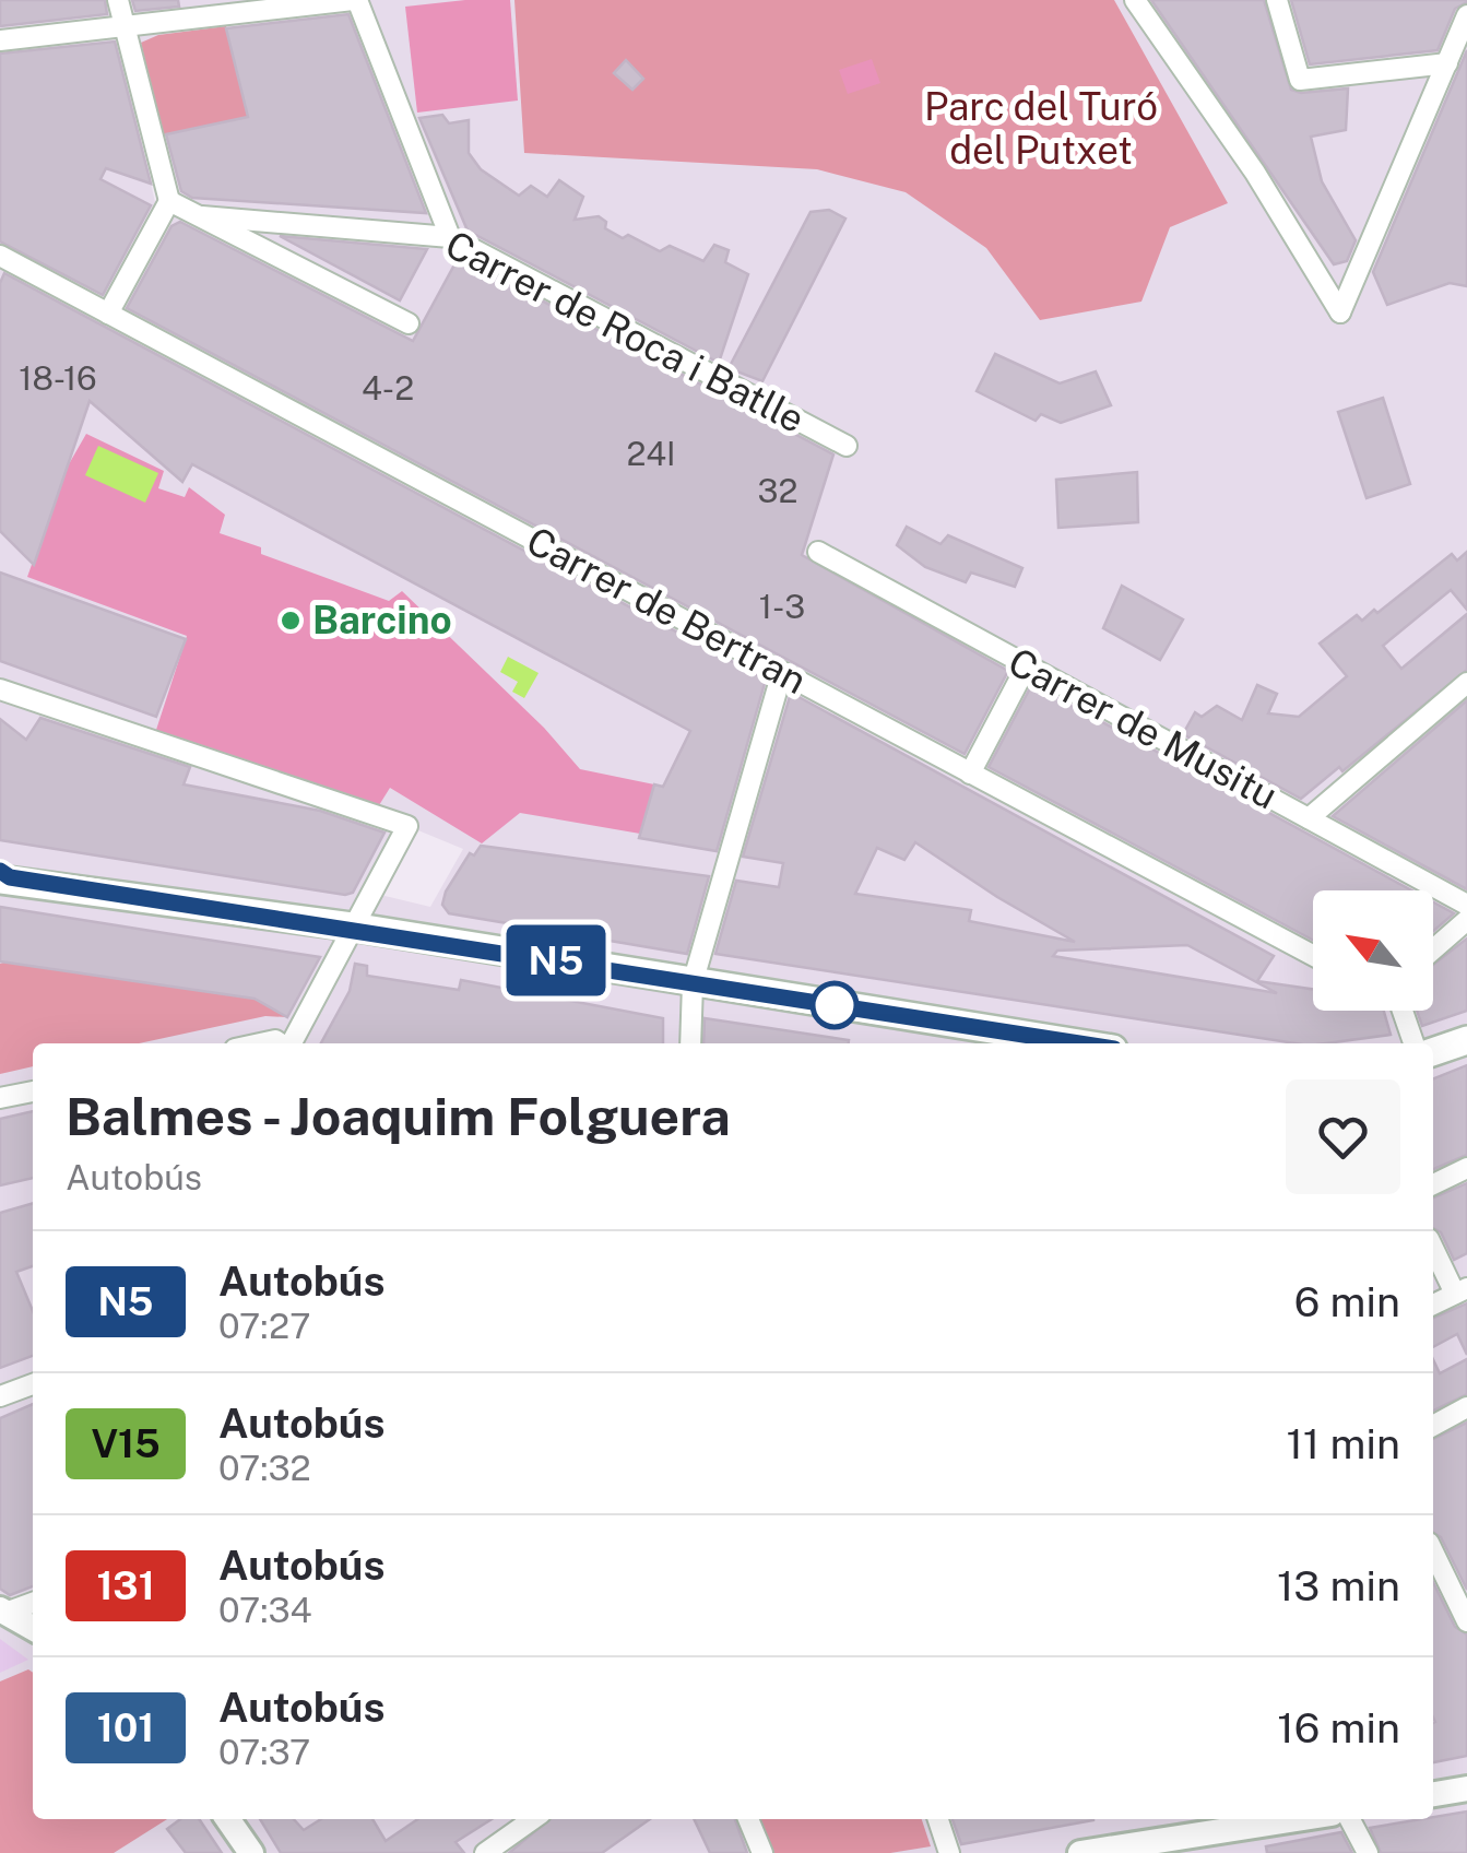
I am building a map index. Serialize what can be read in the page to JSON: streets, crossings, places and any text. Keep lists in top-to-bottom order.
{
  "streets": {
    "street": ["Carrer de Roca i Batlle", "Carrer de Bertran", "Carrer de Musitu"]
  },
  "parks": ["Parc del Turó del Putxet"],
  "places": ["Barcino"],
  "lines": ["bus line N5"],
  "house_numbers": [
    "18-16",
    "4-2",
    "24I",
    "32",
    "1-3"
  ],
  "north": "top left",
  "page": {
    "on_map": "N5",
    "heading": ["Balmes - Joaquim Folguera", "Autobús"],
    "list": [
      {
        "mark": "N5",
        "name": "Autobús",
        "note": "07:27",
        "value": "6 min"
      },
      {
        "mark": "V15",
        "name": "Autobús",
        "note": "07:32",
        "value": "11 min"
      },
      {
        "mark": "131",
        "name": "Autobús",
        "note": "07:34",
        "value": "13 min"
      },
      {
        "mark": "101",
        "name": "Autobús",
        "note": "07:37",
        "value": "16 min"
      }
    ]
  }
}
